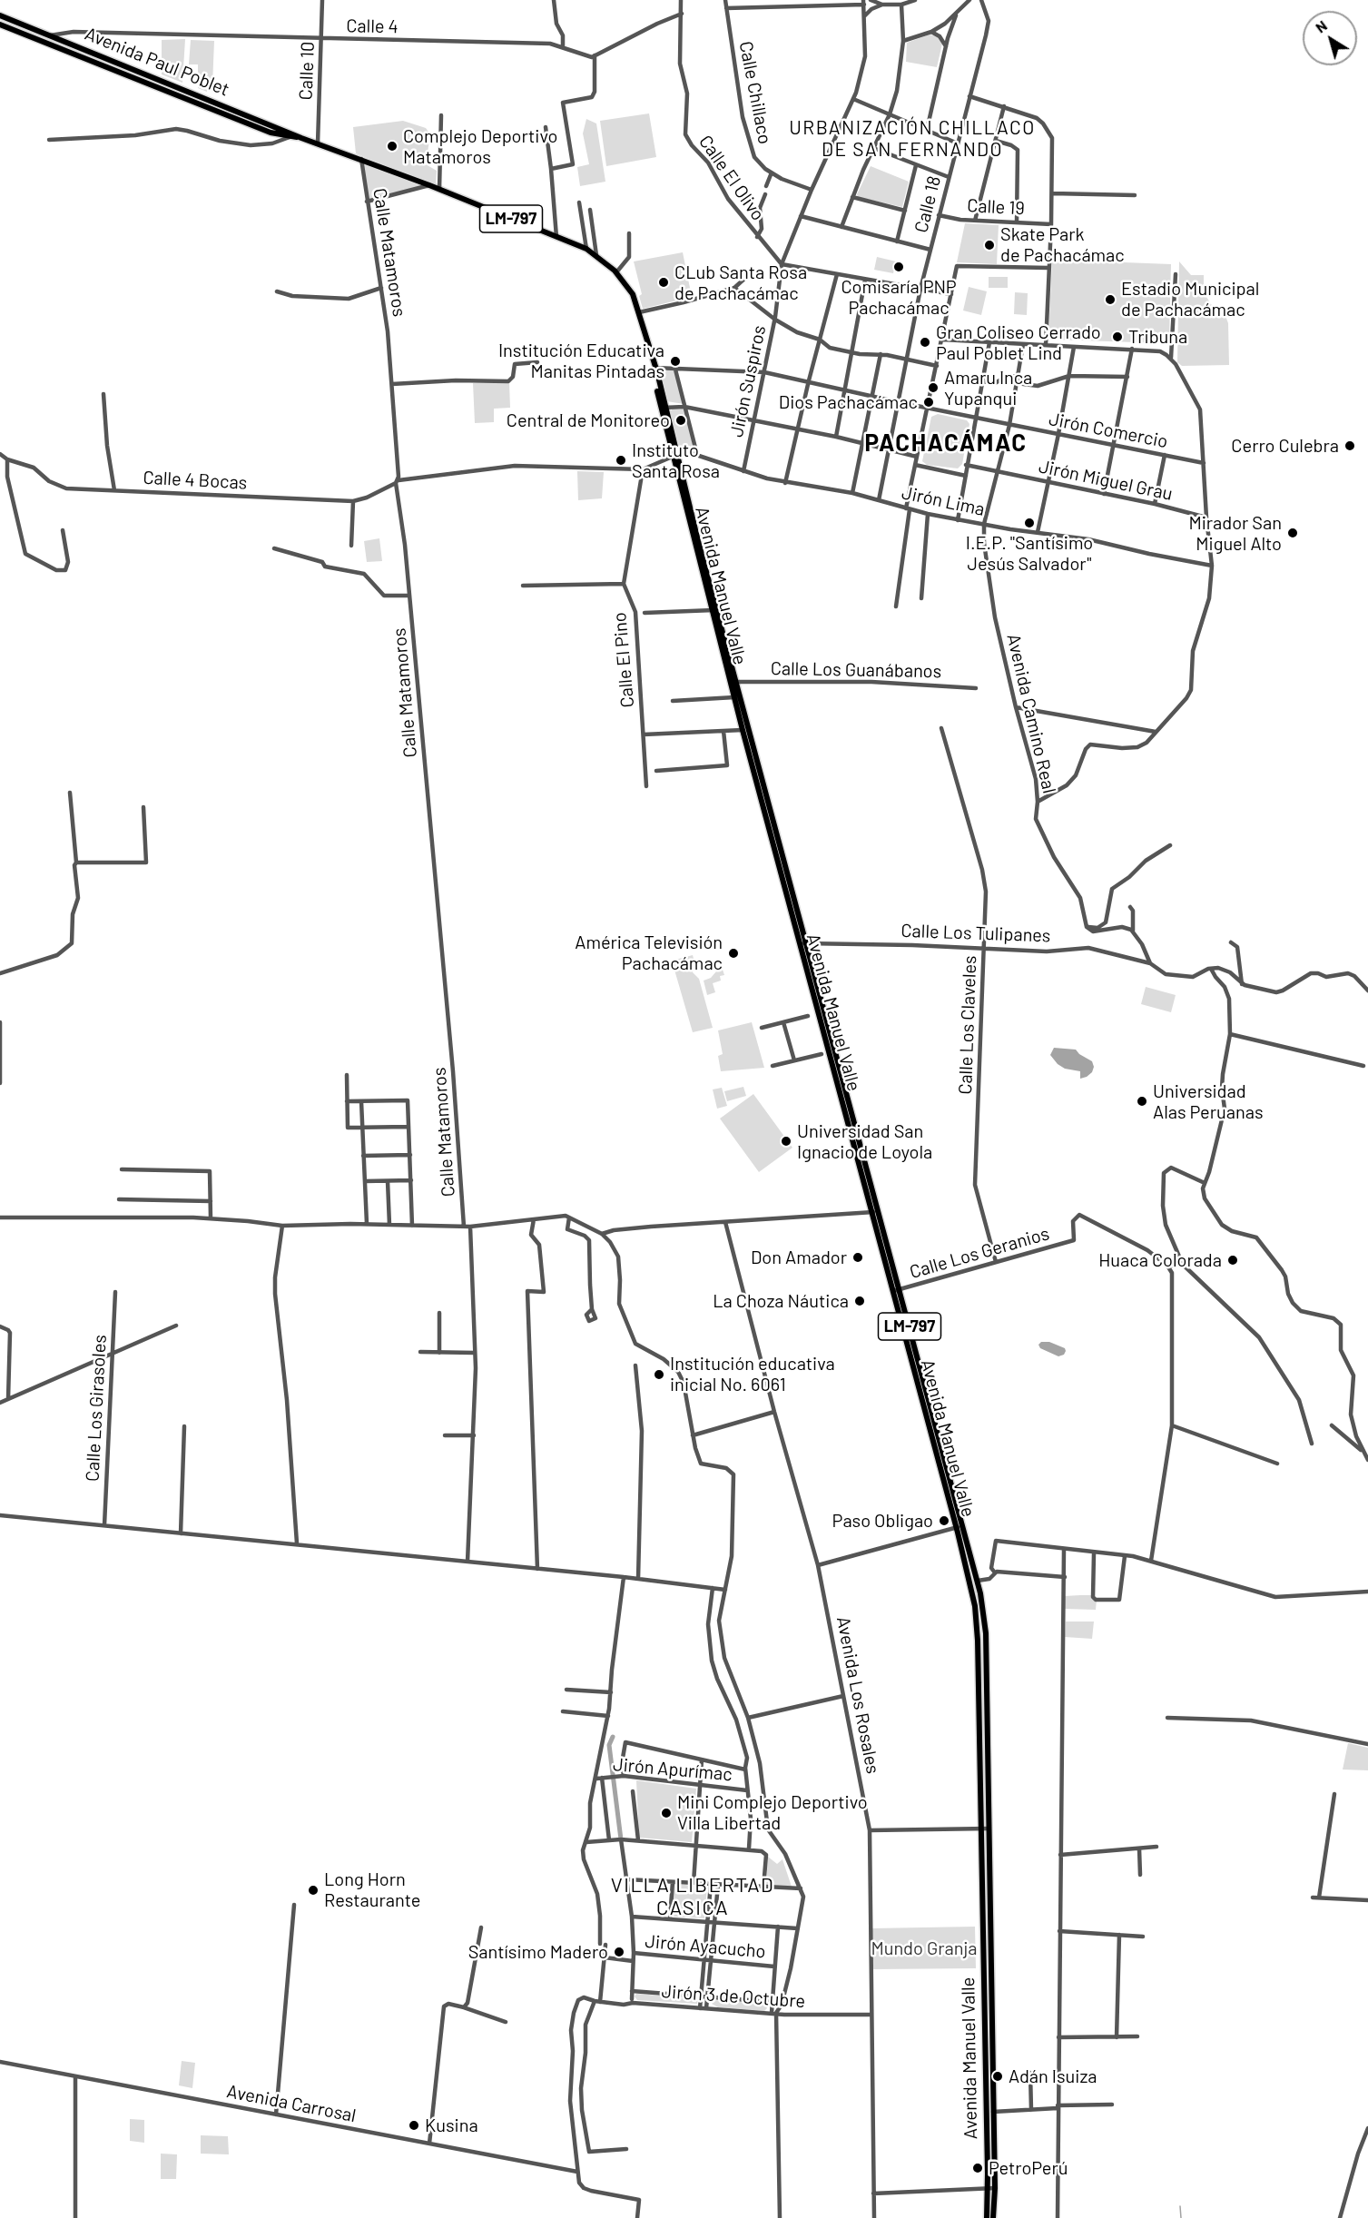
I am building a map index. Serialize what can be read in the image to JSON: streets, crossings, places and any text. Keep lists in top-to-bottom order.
{
  "streets": {
    "main road": ["Avenida Paul Poblet", "LM-797", "Avenida Manuel Valle"],
    "street": [
      "Calle 4",
      "Calle 10",
      "Calle Chillaco",
      "Calle El Olivo",
      "Calle 18",
      "Calle 19",
      "Calle Matamoros",
      "Jirón Suspiros",
      "Jirón Comercio",
      "Calle 4 Bocas",
      "Jirón Miguel Grau",
      "Jirón Lima",
      "Calle El Pino",
      "Calle Los Guanábanos",
      "Avenida Camino Real",
      "Calle Los Tulipanes",
      "Calle Los Claveles",
      "Calle Los Geranios",
      "Calle Los Girasoles",
      "Avenida Los Rosales",
      "Jirón Apurímac",
      "Jirón Ayacucho",
      "Jirón 3 de Octubre",
      "Avenida Carrosal"
    ]
  },
  "crossings": [
    ["Calle 4", "Avenida Paul Poblet"],
    ["Calle 4", "Calle 10"],
    ["Avenida Paul Poblet", "Calle 10"],
    ["Avenida Paul Poblet", "Calle Matamoros"],
    ["Avenida Paul Poblet", "Jirón Comercio"],
    ["Avenida Paul Poblet", "Avenida Manuel Valle"],
    ["Calle Chillaco", "Jirón Suspiros"],
    ["Calle El Olivo", "Jirón Suspiros"],
    ["Calle 18", "Calle 19"],
    ["Calle 18", "Jirón Comercio"],
    ["Calle 18", "Jirón Lima"],
    ["Calle Matamoros", "Calle 4 Bocas"],
    ["Jirón Suspiros", "Jirón Comercio"],
    ["Jirón Suspiros", "Jirón Lima"],
    ["Jirón Comercio", "Avenida Manuel Valle"],
    ["Jirón Comercio", "Avenida Camino Real"],
    ["Calle 4 Bocas", "Jirón Lima"],
    ["Calle 4 Bocas", "Avenida Manuel Valle"],
    ["Jirón Miguel Grau", "Avenida Camino Real"],
    ["Jirón Lima", "Avenida Manuel Valle"],
    ["Jirón Lima", "Avenida Camino Real"],
    ["Avenida Manuel Valle", "Calle Los Guanábanos"],
    ["Avenida Manuel Valle", "Calle Los Tulipanes"],
    ["Avenida Manuel Valle", "Calle Los Geranios"],
    ["Calle Los Tulipanes", "Calle Los Claveles"],
    ["Calle Los Claveles", "Calle Los Geranios"],
    ["Avenida Los Rosales", "Jirón 3 de Octubre"]
  ],
  "districts": ["URBANIZACIÓN CHILLACO DE SAN FERNANDO", "PACHACÁMAC", "VILLA LIBERTAD CASICA"],
  "parks": ["Mundo Granja"],
  "places": [
    "Complejo Deportivo Matamoros",
    "Skate Park de Pachacámac",
    "Comisaría PNP Pachacámac",
    "CLub Santa Rosa de Pachacámac",
    "Estadio Municipal de Pachacámac",
    "Tribuna",
    "Gran Coliseo Cerrado Paul Poblet Lind",
    "Institución Educativa Manitas Pintadas",
    "Amaru Inca Yupanqui",
    "Dios Pachacámac",
    "Central de Monitoreo",
    "Cerro Culebra",
    "Instituto Santa Rosa",
    "I.E.P. \"Santísimo Jesús Salvador\"",
    "Mirador San Miguel Alto",
    "América Televisión Pachacámac",
    "Universidad Alas Peruanas",
    "Universidad San Ignacio de Loyola",
    "Don Amador",
    "Huaca Colorada",
    "La Choza Náutica",
    "Institución educativa inicial No. 6061",
    "Paso Obligao",
    "Mini Complejo Deportivo Villa Libertad",
    "Long Horn Restaurante",
    "Santísimo Madero",
    "Adán Isuiza",
    "Kusina",
    "PetroPerú"
  ],
  "north": "top left"
}
